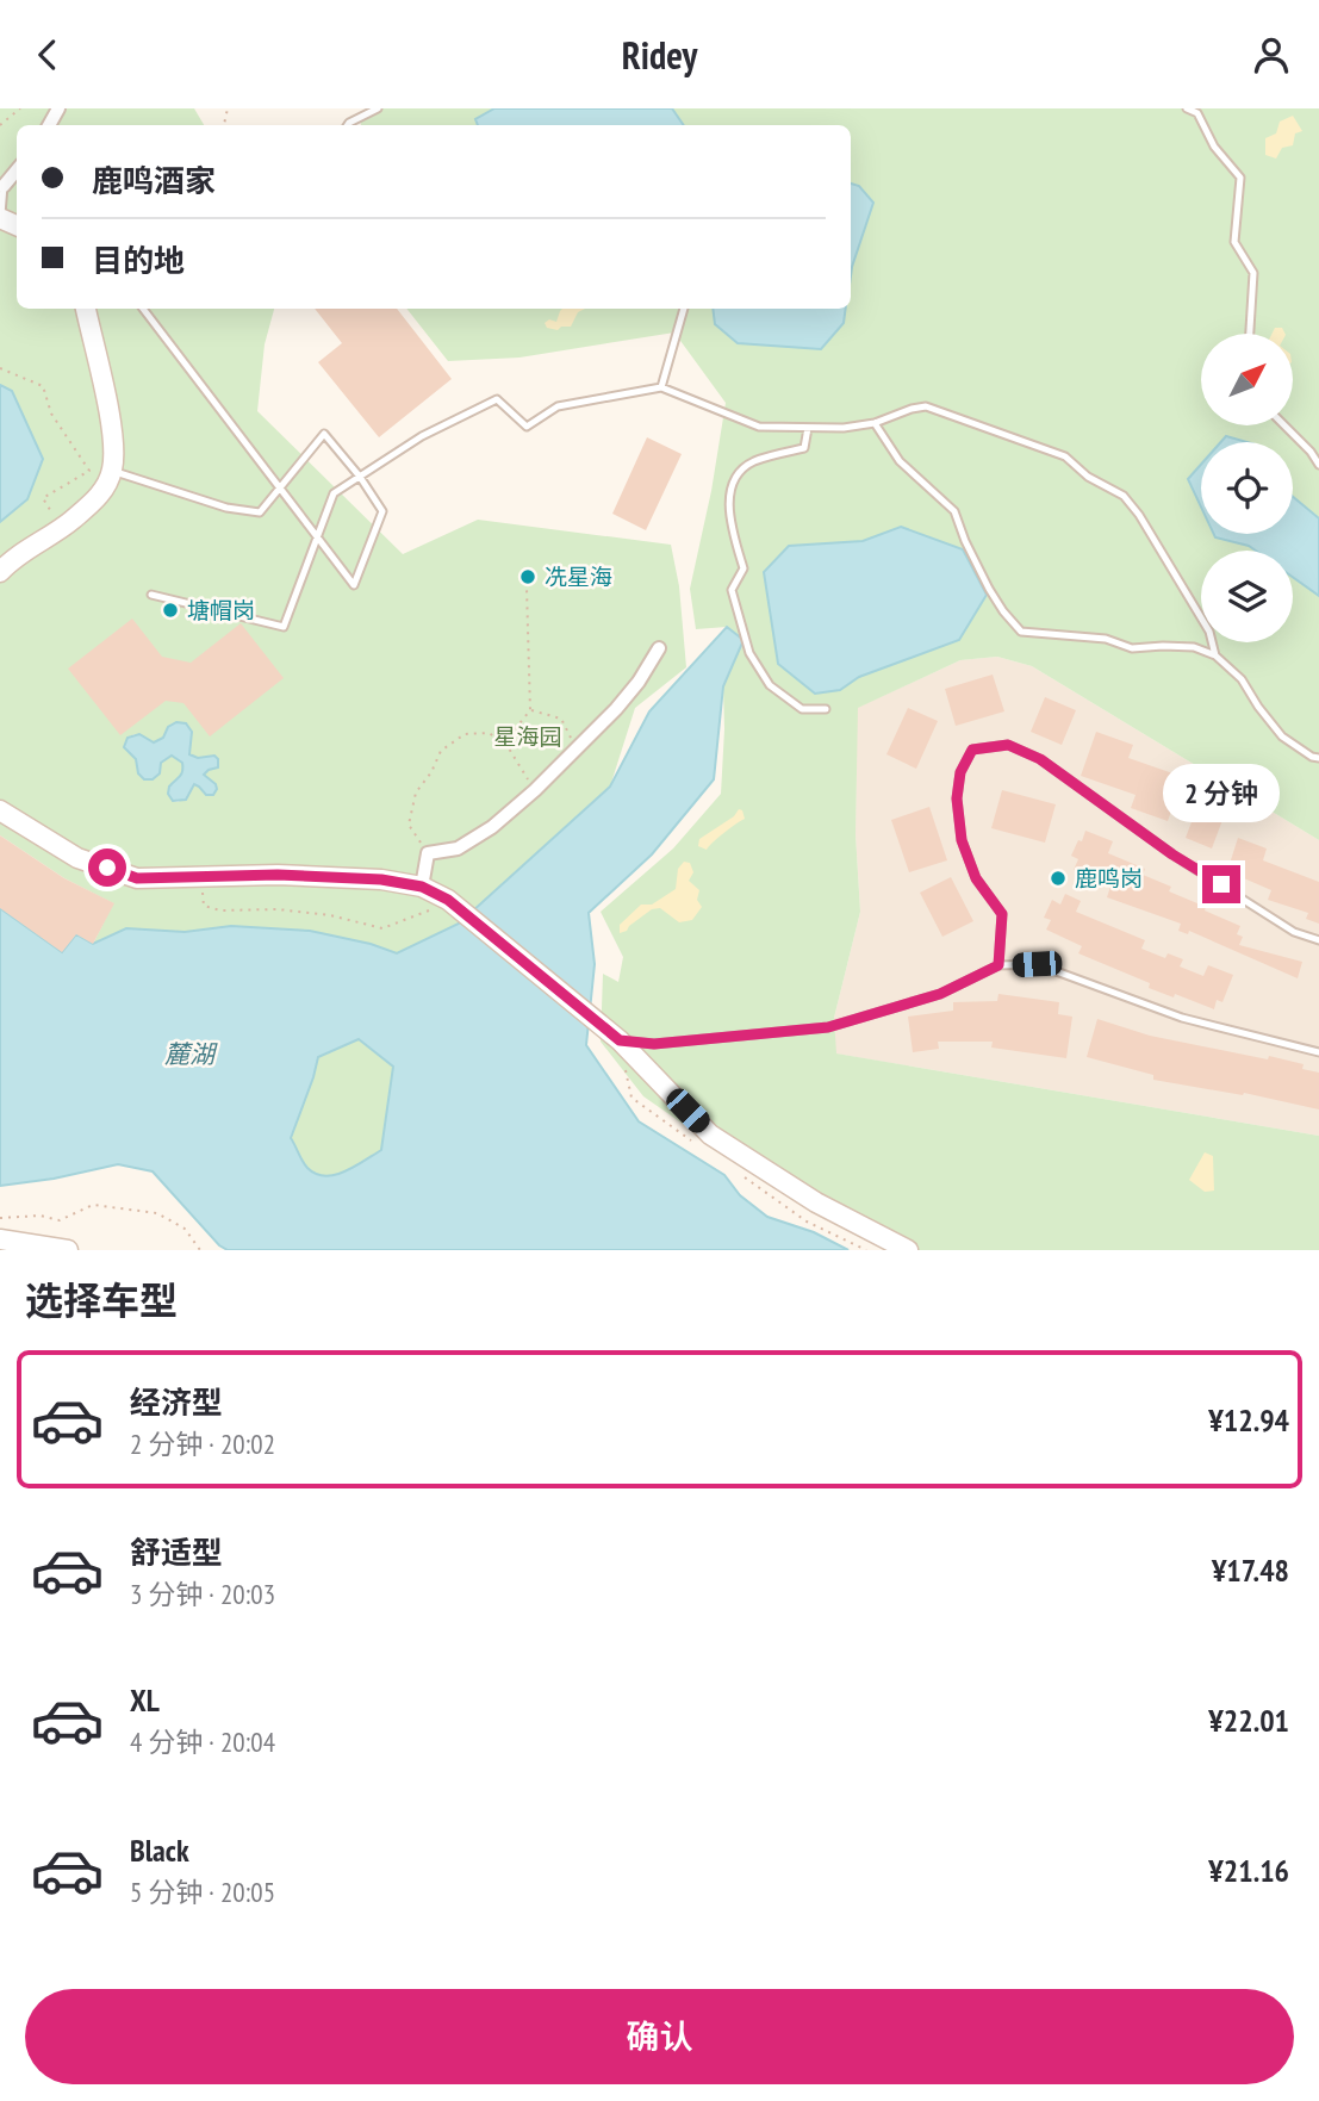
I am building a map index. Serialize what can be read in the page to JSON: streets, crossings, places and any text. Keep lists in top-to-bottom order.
{
  "water": ["麓湖"],
  "parks": ["星海园"],
  "places": ["冼星海", "塘帽岗", "鹿鸣岗"],
  "north": "top right",
  "page": {
    "header": "Ridey",
    "banner": ["鹿鸣酒家", "目的地"],
    "bubble": "2 分钟",
    "heading": "选择车型",
    "list": [
      {
        "name": "经济型",
        "note": "2 分钟 · 20:02",
        "value": "¥12.94"
      },
      {
        "name": "舒适型",
        "note": "3 分钟 · 20:03",
        "value": "¥17.48"
      },
      {
        "name": "XL",
        "note": "4 分钟 · 20:04",
        "value": "¥22.01"
      },
      {
        "name": "Black",
        "note": "5 分钟 · 20:05",
        "value": "¥21.16"
      }
    ],
    "buttons": "确认"
  }
}
